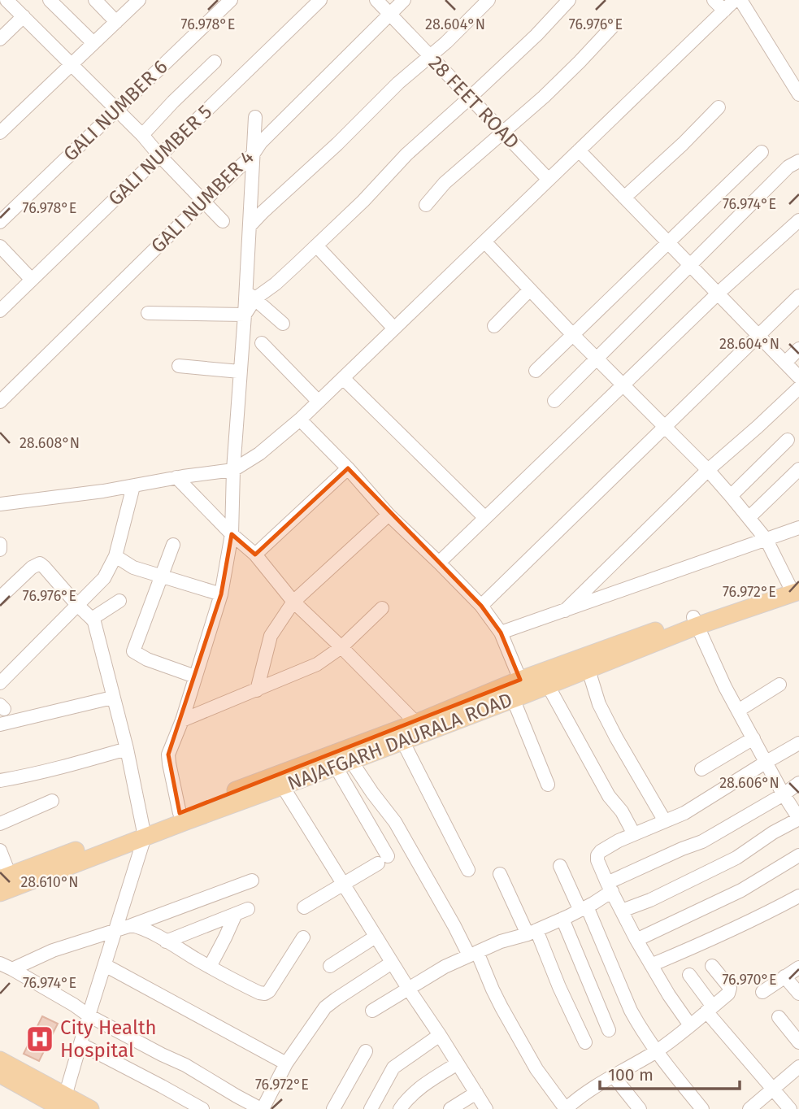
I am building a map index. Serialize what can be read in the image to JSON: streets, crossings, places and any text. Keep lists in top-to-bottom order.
{
  "streets": {
    "main road": ["NAJAFGARH DAURALA ROAD"],
    "street": [
      "28 FEET ROAD",
      "GALI NUMBER 6",
      "GALI NUMBER 5",
      "GALI NUMBER 4"
    ]
  },
  "crossings": [
    ["28 FEET ROAD", "GALI NUMBER 4"]
  ],
  "places": {
    "hospital": ["City Health Hospital"]
  },
  "scale_bar": "100 m",
  "coordinates": [
    "76.978°E",
    "28.604°N",
    "76.976°E",
    "76.974°E",
    "28.608°N",
    "76.972°E",
    "28.606°N",
    "28.610°N",
    "76.970°E"
  ]
}
